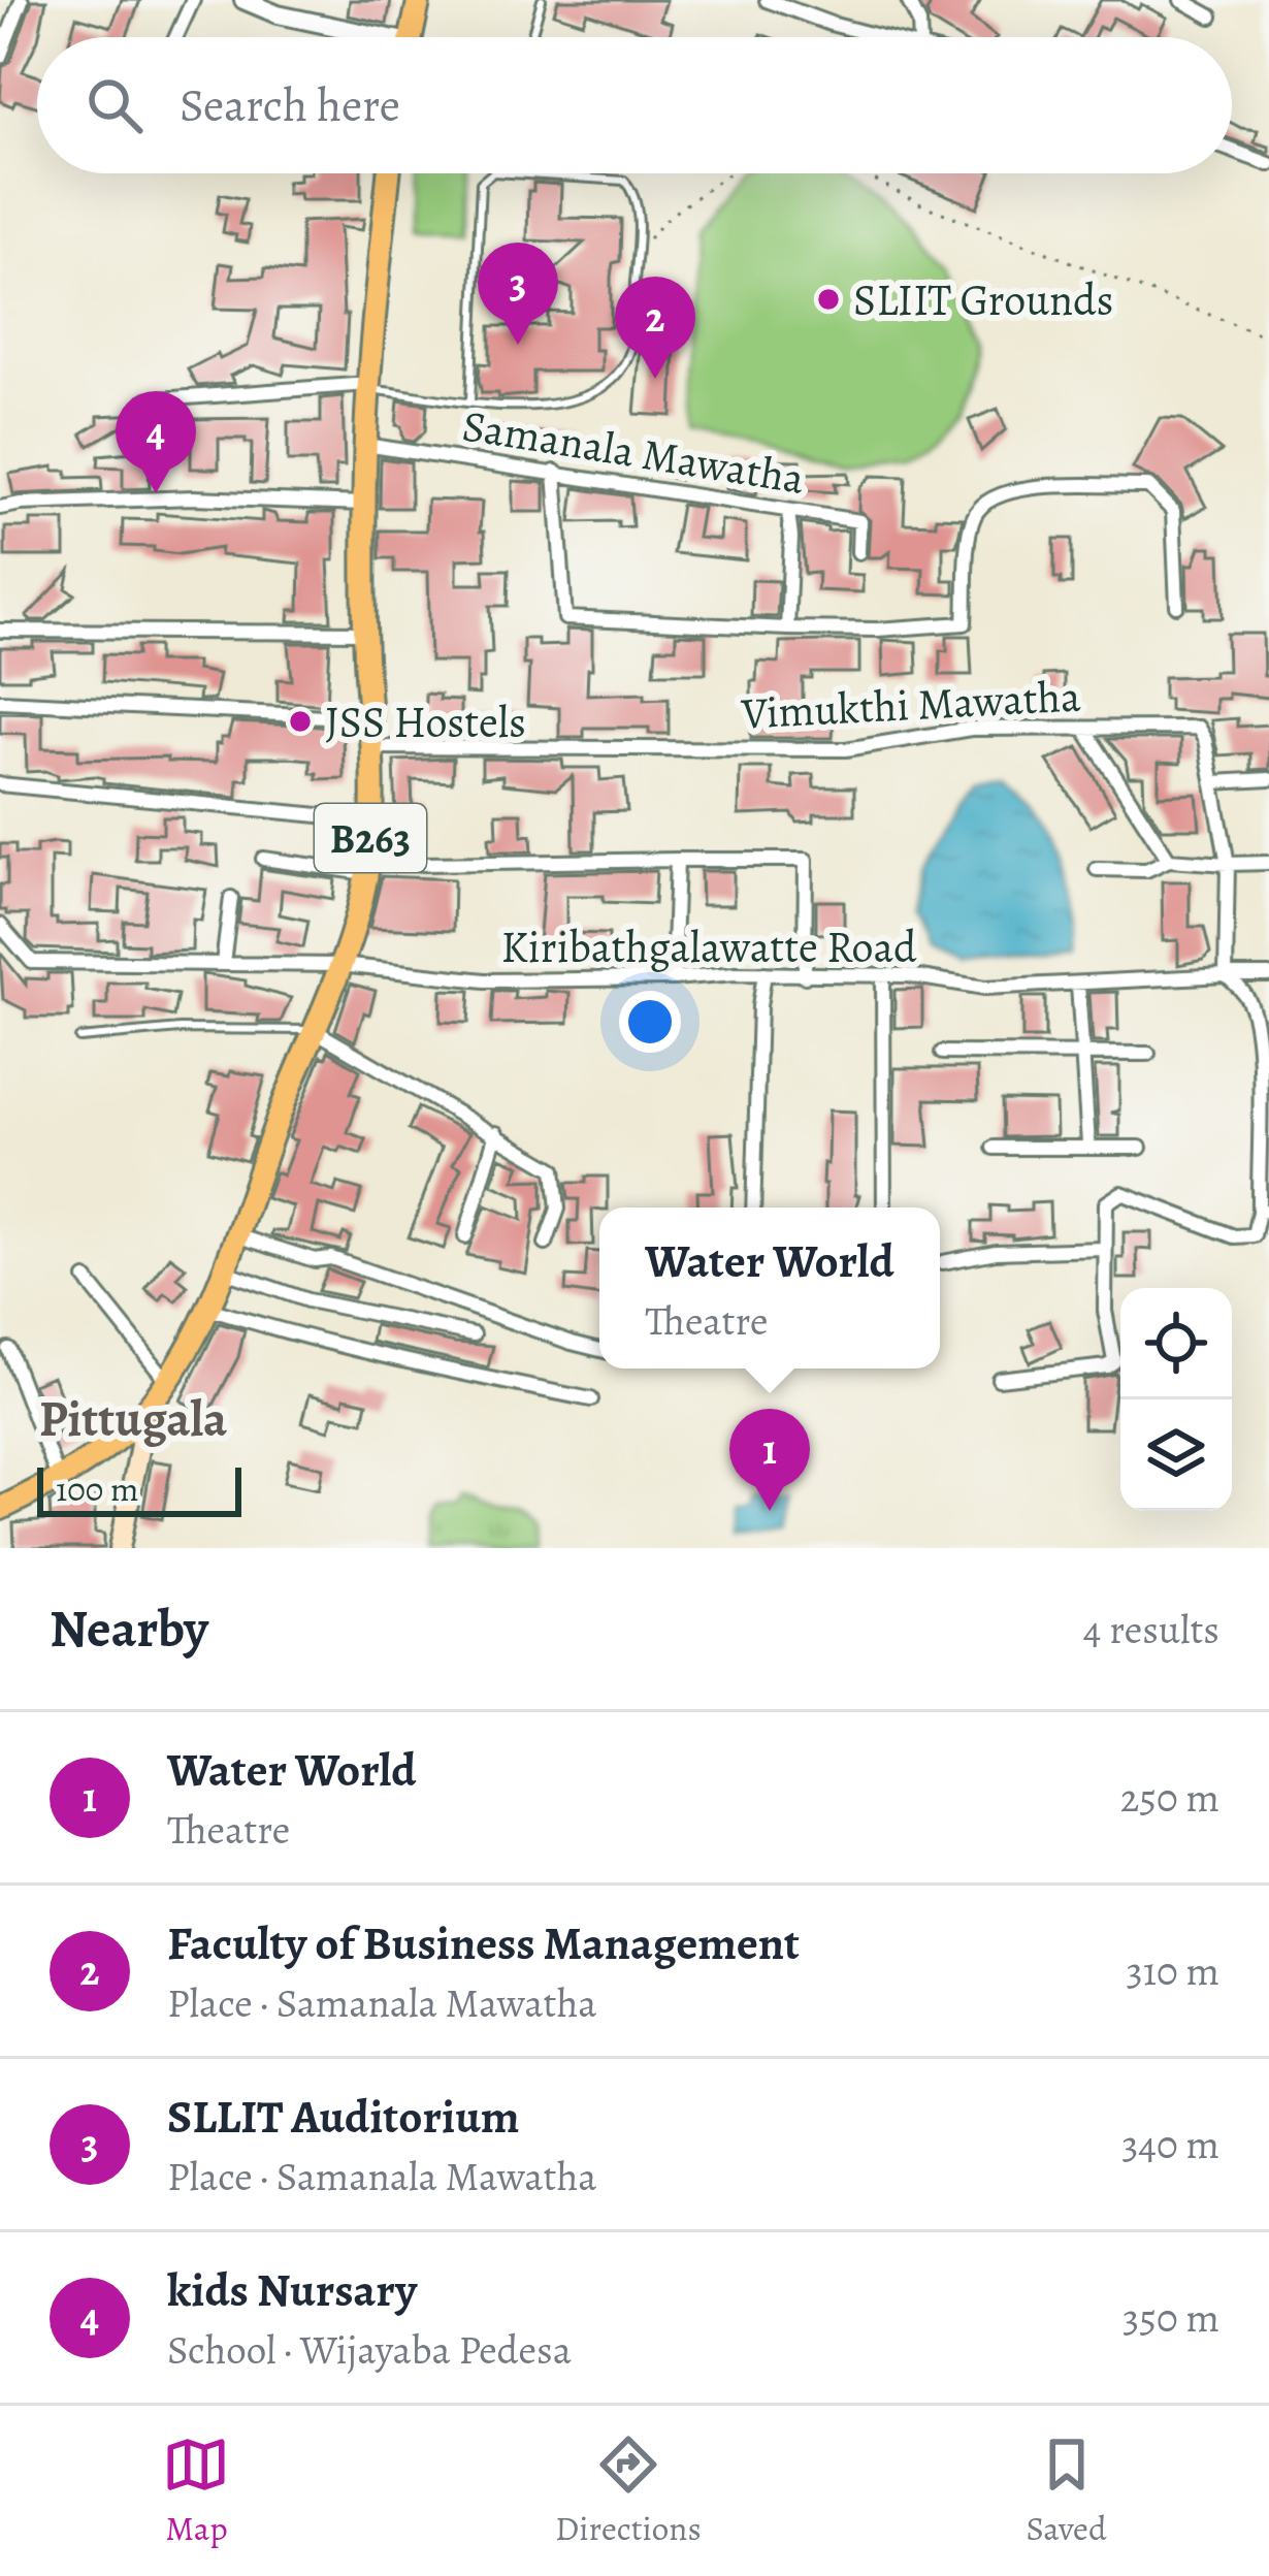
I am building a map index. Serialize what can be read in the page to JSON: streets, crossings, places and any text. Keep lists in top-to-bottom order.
{
  "streets": {
    "main road": ["B263"],
    "street": ["Samanala Mawatha", "Vimukthi Mawatha", "Kiribathgalawatte Road"]
  },
  "crossings": [
    ["Samanala Mawatha", "B263"],
    ["Vimukthi Mawatha", "B263"],
    ["Vimukthi Mawatha", "Kiribathgalawatte Road"],
    ["B263", "Kiribathgalawatte Road"]
  ],
  "districts": ["Pittugala"],
  "places": ["SLIIT Grounds", "JSS Hostels"],
  "scale_bar": "100 m",
  "page": {
    "search": "Search here",
    "pins": [
      "3",
      "2",
      "4",
      "1"
    ],
    "popup": ["Water World", "Theatre"],
    "scale": "100 m",
    "heading": ["Nearby", "4 results"],
    "list": [
      {
        "mark": "1",
        "name": "Water World",
        "note": "Theatre",
        "value": "250 m"
      },
      {
        "mark": "2",
        "name": "Faculty of Business Management",
        "note": "Place · Samanala Mawatha",
        "value": "310 m"
      },
      {
        "mark": "3",
        "name": "SLLIT Auditorium",
        "note": "Place · Samanala Mawatha",
        "value": "340 m"
      },
      {
        "mark": "4",
        "name": "kids Nursary",
        "note": "School · Wijayaba Pedesa",
        "value": "350 m"
      }
    ],
    "nav": ["Map", "Directions", "Saved"]
  }
}
